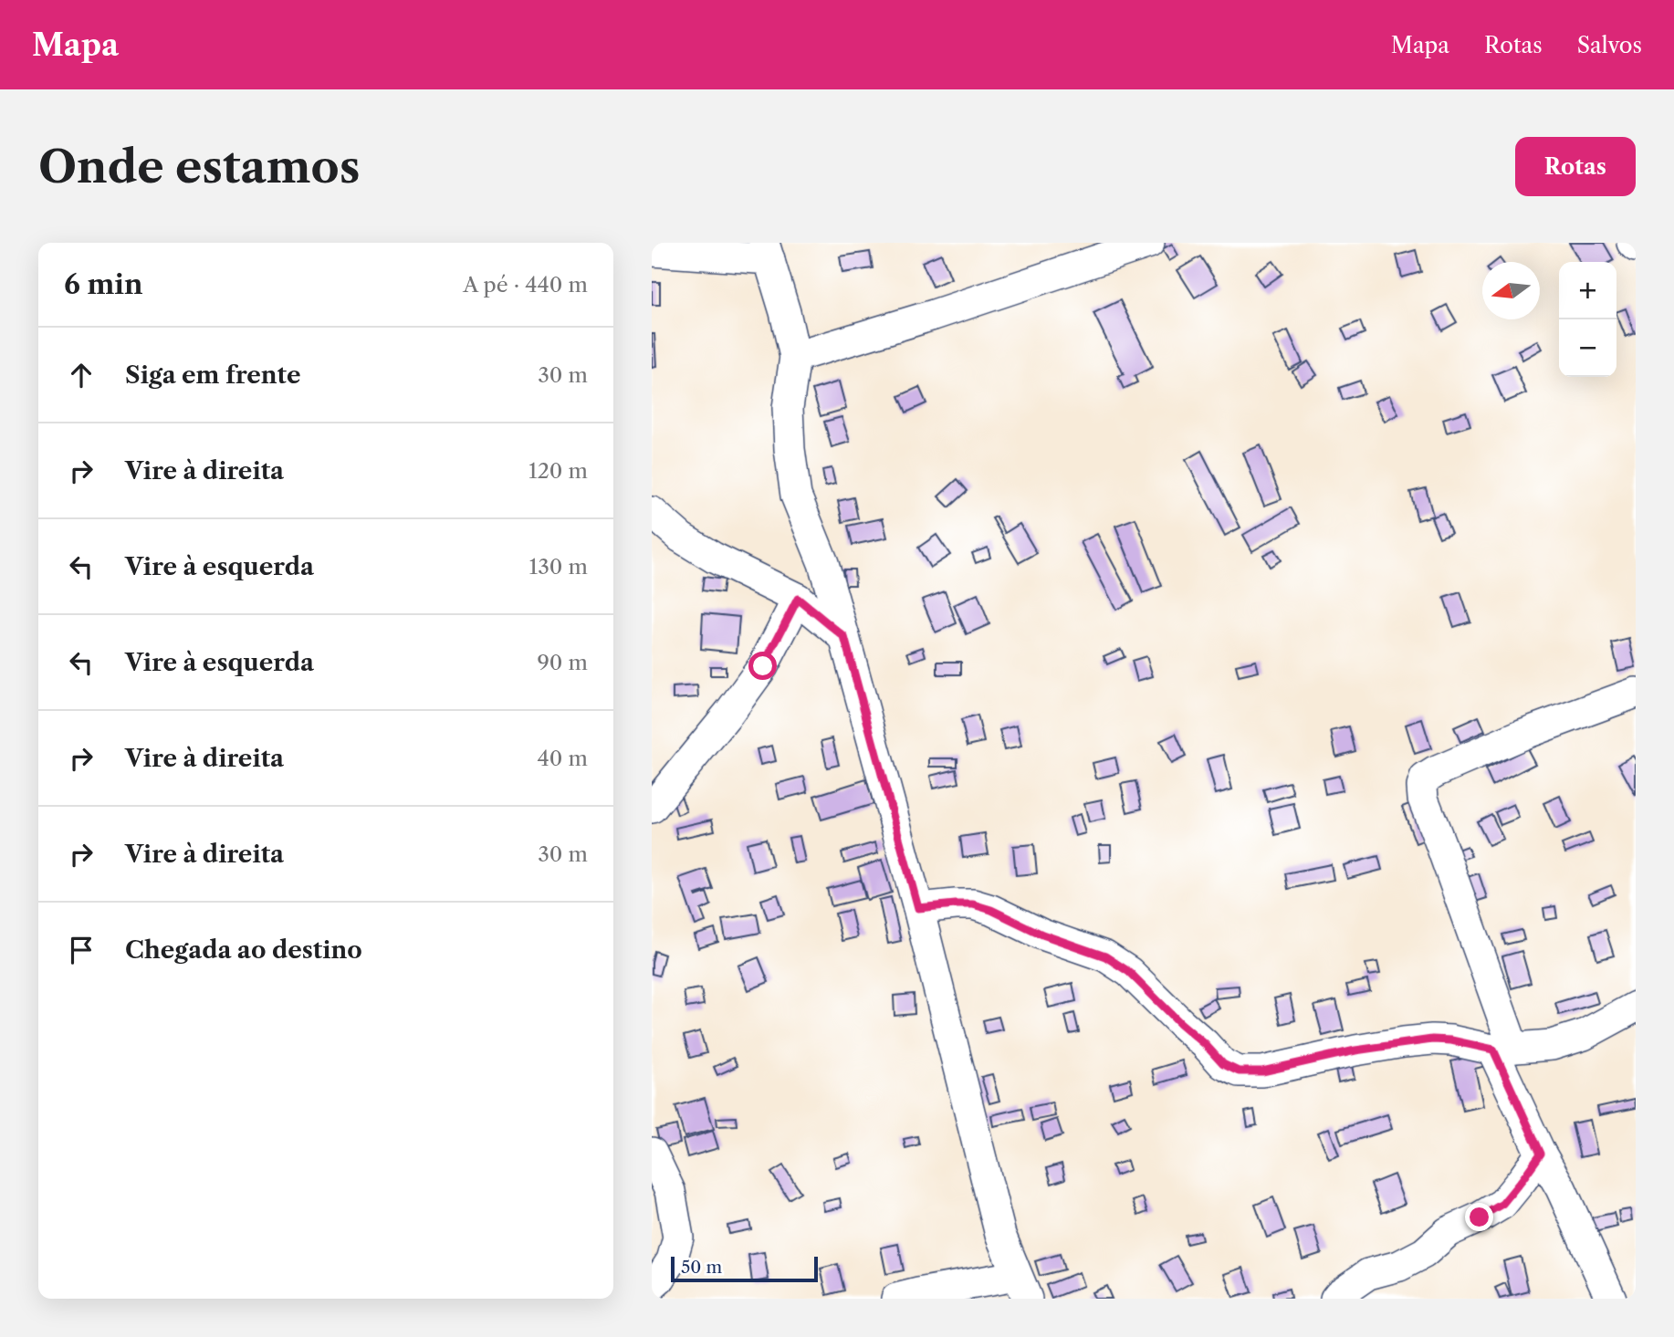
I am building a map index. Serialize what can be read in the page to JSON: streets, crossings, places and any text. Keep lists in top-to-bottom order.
{
  "scale_bar": "50 m",
  "north": "left",
  "page": {
    "header": "Mapa",
    "nav": ["Mapa", "Rotas", "Salvos"],
    "buttons": "Rotas",
    "title": "Onde estamos",
    "heading": ["6 min", "A pé · 440 m"],
    "map_buttons": ["+", "−"],
    "list": [
      ["Siga em frente", "30 m"],
      ["Vire à direita", "120 m"],
      ["Vire à esquerda", "130 m"],
      ["Vire à esquerda", "90 m"],
      ["Vire à direita", "40 m"],
      ["Vire à direita", "30 m"],
      "Chegada ao destino"
    ],
    "scale": "50 m"
  }
}
